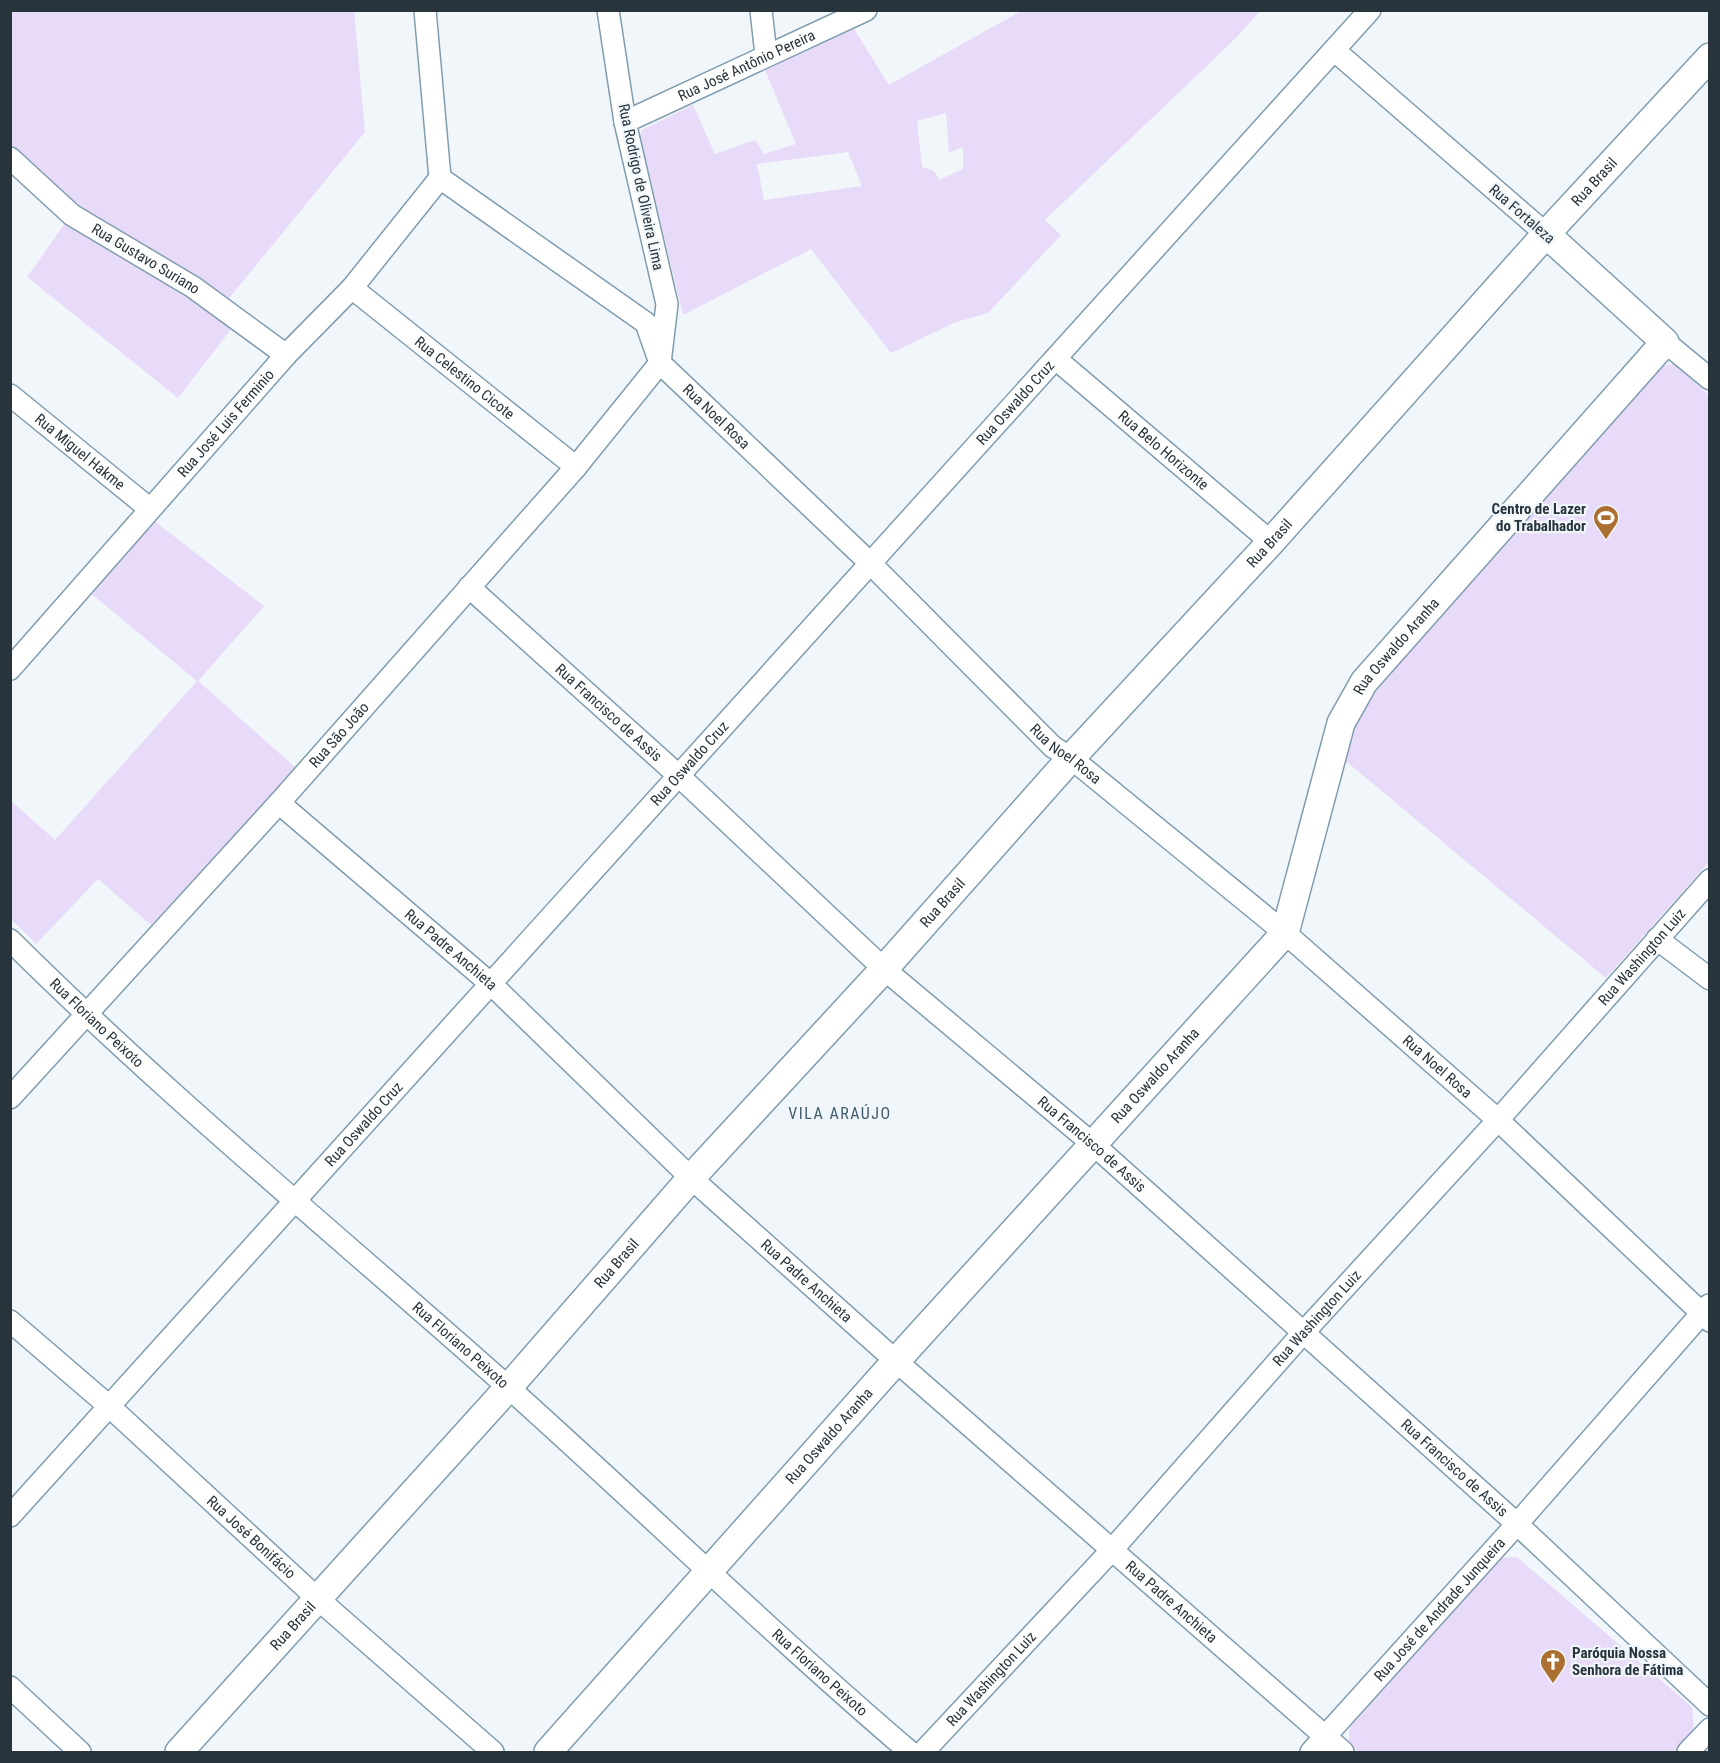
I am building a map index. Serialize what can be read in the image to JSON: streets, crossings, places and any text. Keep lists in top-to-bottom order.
{
  "streets": {
    "street": [
      "Rua José Antônio Pereira",
      "Rua Brasil",
      "Rua Rodrigo de Oliveira Lima",
      "Rua Fortaleza",
      "Rua Gustavo Suriano",
      "Rua Celestino Cicote",
      "Rua Oswaldo Cruz",
      "Rua Noel Rosa",
      "Rua José Luis Ferminio",
      "Rua Belo Horizonte",
      "Rua Miguel Hakme",
      "Rua Oswaldo Aranha",
      "Rua Francisco de Assis",
      "Rua São João",
      "Rua Padre Anchieta",
      "Rua Washington Luiz",
      "Rua Floriano Peixoto",
      "Rua José Bonifácio",
      "Rua José de Andrade Junqueira"
    ]
  },
  "crossings": [
    ["Rua José Antônio Pereira", "Rua Rodrigo de Oliveira Lima"],
    ["Rua Brasil", "Rua Fortaleza"],
    ["Rua Brasil", "Rua Noel Rosa"],
    ["Rua Brasil", "Rua Belo Horizonte"],
    ["Rua Brasil", "Rua Francisco de Assis"],
    ["Rua Brasil", "Rua Padre Anchieta"],
    ["Rua Brasil", "Rua Floriano Peixoto"],
    ["Rua Brasil", "Rua José Bonifácio"],
    ["Rua Rodrigo de Oliveira Lima", "Rua Noel Rosa"],
    ["Rua Rodrigo de Oliveira Lima", "Rua São João"],
    ["Rua Fortaleza", "Rua Oswaldo Cruz"],
    ["Rua Fortaleza", "Rua Oswaldo Aranha"],
    ["Rua Gustavo Suriano", "Rua José Luis Ferminio"],
    ["Rua Celestino Cicote", "Rua José Luis Ferminio"],
    ["Rua Celestino Cicote", "Rua São João"],
    ["Rua Oswaldo Cruz", "Rua Noel Rosa"],
    ["Rua Oswaldo Cruz", "Rua Belo Horizonte"],
    ["Rua Oswaldo Cruz", "Rua Francisco de Assis"],
    ["Rua Oswaldo Cruz", "Rua Padre Anchieta"],
    ["Rua Oswaldo Cruz", "Rua Floriano Peixoto"],
    ["Rua Oswaldo Cruz", "Rua José Bonifácio"],
    ["Rua Noel Rosa", "Rua José Luis Ferminio"],
    ["Rua Noel Rosa", "Rua Oswaldo Aranha"],
    ["Rua Noel Rosa", "Rua São João"],
    ["Rua Noel Rosa", "Rua Washington Luiz"],
    ["Rua Noel Rosa", "Rua José de Andrade Junqueira"],
    ["Rua José Luis Ferminio", "Rua Miguel Hakme"],
    ["Rua Oswaldo Aranha", "Rua Francisco de Assis"],
    ["Rua Oswaldo Aranha", "Rua Padre Anchieta"],
    ["Rua Oswaldo Aranha", "Rua Floriano Peixoto"],
    ["Rua Francisco de Assis", "Rua São João"],
    ["Rua Francisco de Assis", "Rua Washington Luiz"],
    ["Rua Francisco de Assis", "Rua José de Andrade Junqueira"],
    ["Rua São João", "Rua Padre Anchieta"],
    ["Rua São João", "Rua Floriano Peixoto"],
    ["Rua Padre Anchieta", "Rua Washington Luiz"],
    ["Rua Padre Anchieta", "Rua José de Andrade Junqueira"]
  ],
  "districts": ["VILA ARAÚJO"],
  "places": {
    "sports": ["Centro de Lazer do Trabalhador"],
    "church": ["Paróquia Nossa Senhora de Fátima"]
  }
}
